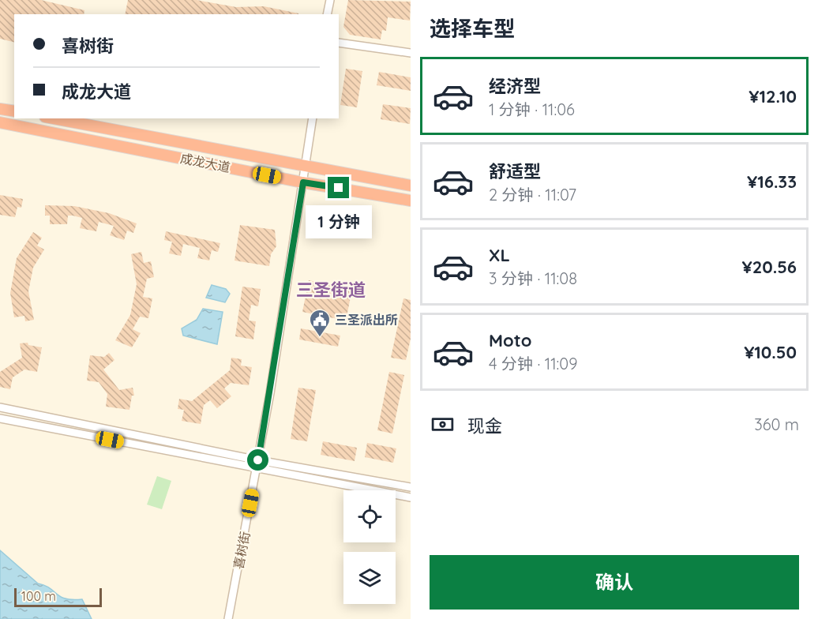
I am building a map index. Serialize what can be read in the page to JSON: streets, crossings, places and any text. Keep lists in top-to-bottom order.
{
  "streets": {
    "highway": ["成龙大道"],
    "street": ["喜树街"]
  },
  "crossings": [
    ["成龙大道", "喜树街"]
  ],
  "districts": ["三圣街道"],
  "places": {
    "public building": ["三圣派出所"]
  },
  "scale_bar": "100 m",
  "page": {
    "heading": "选择车型",
    "banner": ["喜树街", "成龙大道"],
    "list": [
      {
        "name": "经济型",
        "note": "1 分钟 · 11:06",
        "value": "¥12.10"
      },
      {
        "name": "舒适型",
        "note": "2 分钟 · 11:07",
        "value": "¥16.33"
      },
      {
        "name": "XL",
        "note": "3 分钟 · 11:08",
        "value": "¥20.56"
      },
      {
        "name": "Moto",
        "note": "4 分钟 · 11:09",
        "value": "¥10.50"
      }
    ],
    "bubble": "1 分钟",
    "pay": ["现金", "360 m"],
    "buttons": "确认",
    "scale": "100 m"
  }
}
